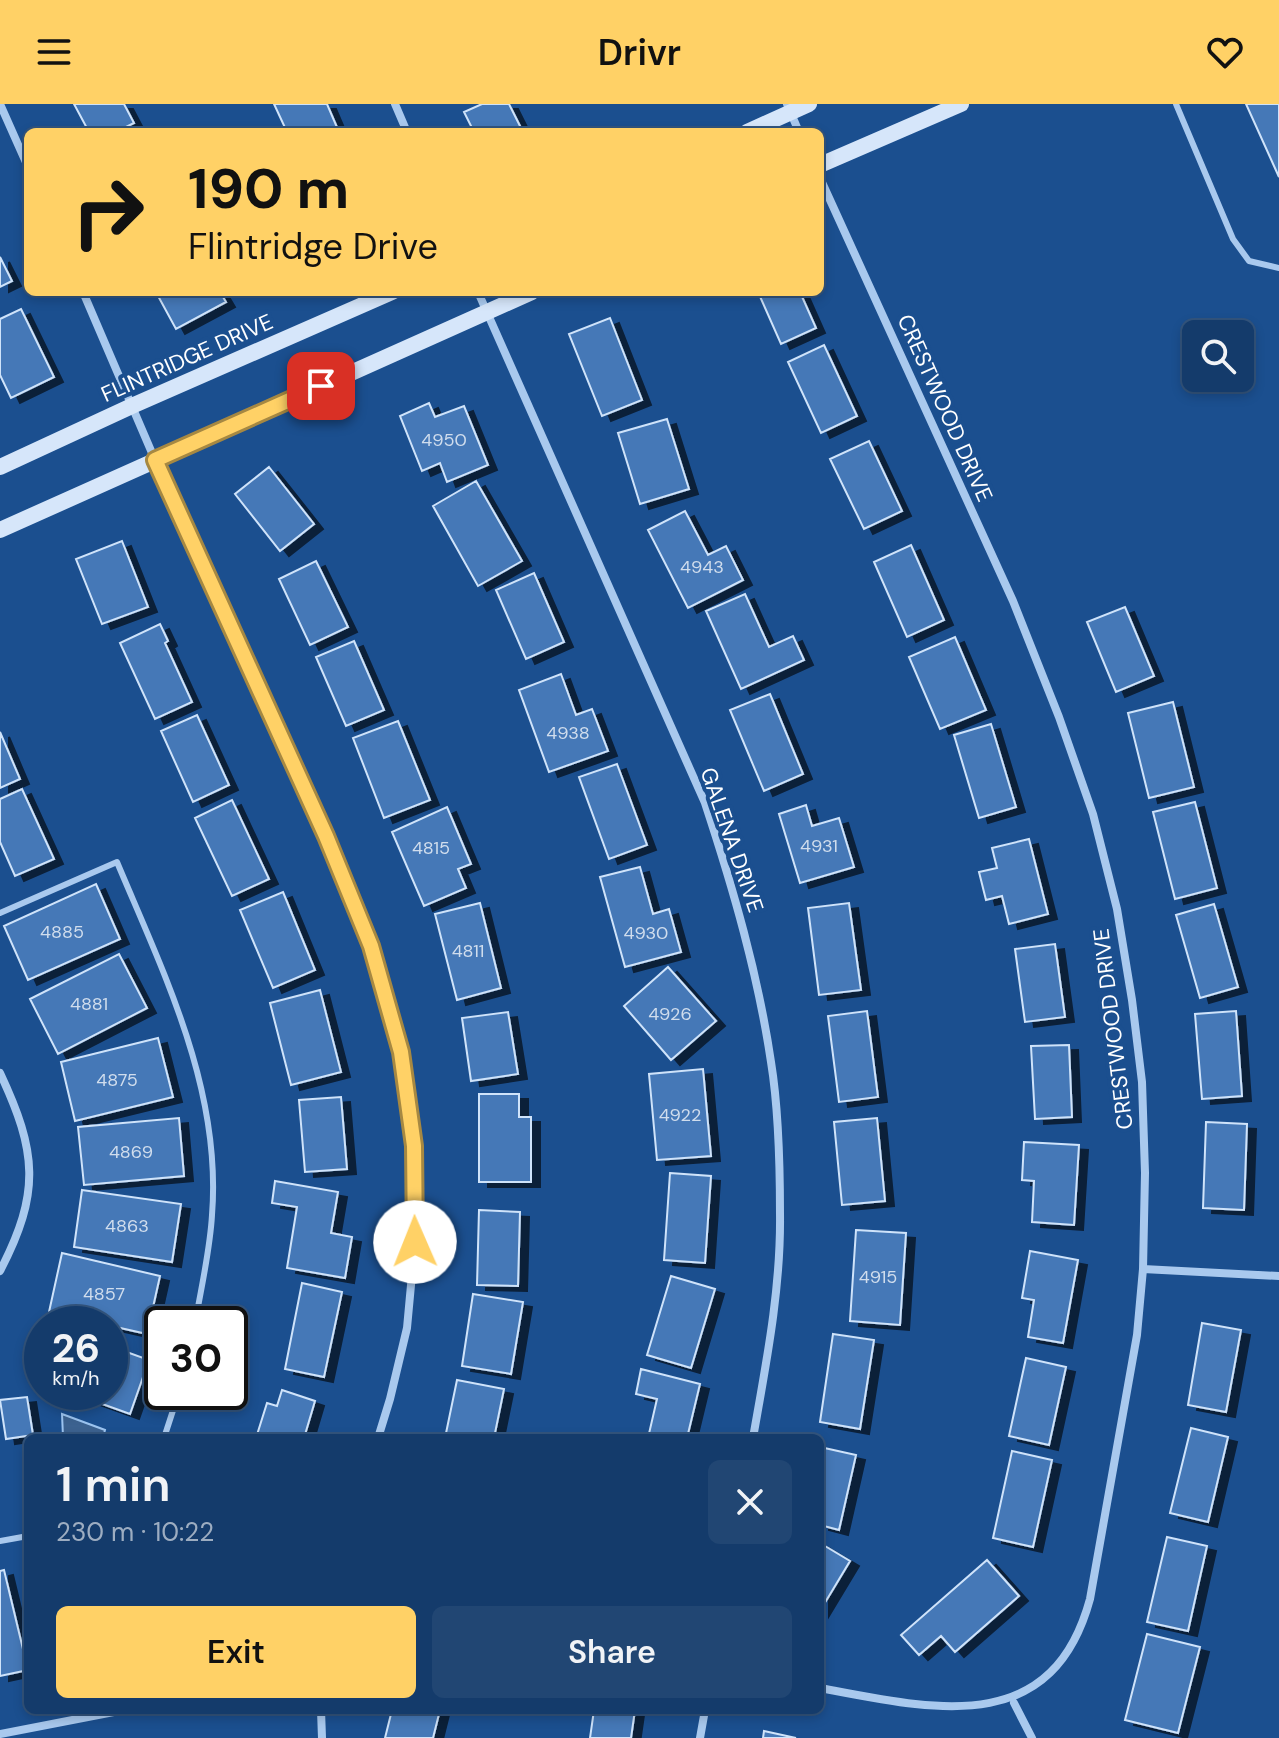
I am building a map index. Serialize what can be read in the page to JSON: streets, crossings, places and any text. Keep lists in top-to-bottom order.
{
  "streets": {
    "street": ["FLINTRIDGE DRIVE", "CRESTWOOD DRIVE", "GALENA DRIVE"]
  },
  "house_numbers": [
    "4950",
    "4943",
    "4938",
    "4931",
    "4815",
    "4885",
    "4930",
    "4811",
    "4881",
    "4926",
    "4875",
    "4922",
    "4869",
    "4863",
    "4915",
    "4857"
  ],
  "page": {
    "header": "Drivr",
    "turn": ["190 m", "Flintridge Drive"],
    "speed": "26 km/h",
    "limit": "30",
    "heading": ["1 min", "230 m · 10:22"],
    "buttons": ["Exit", "Share"]
  }
}
